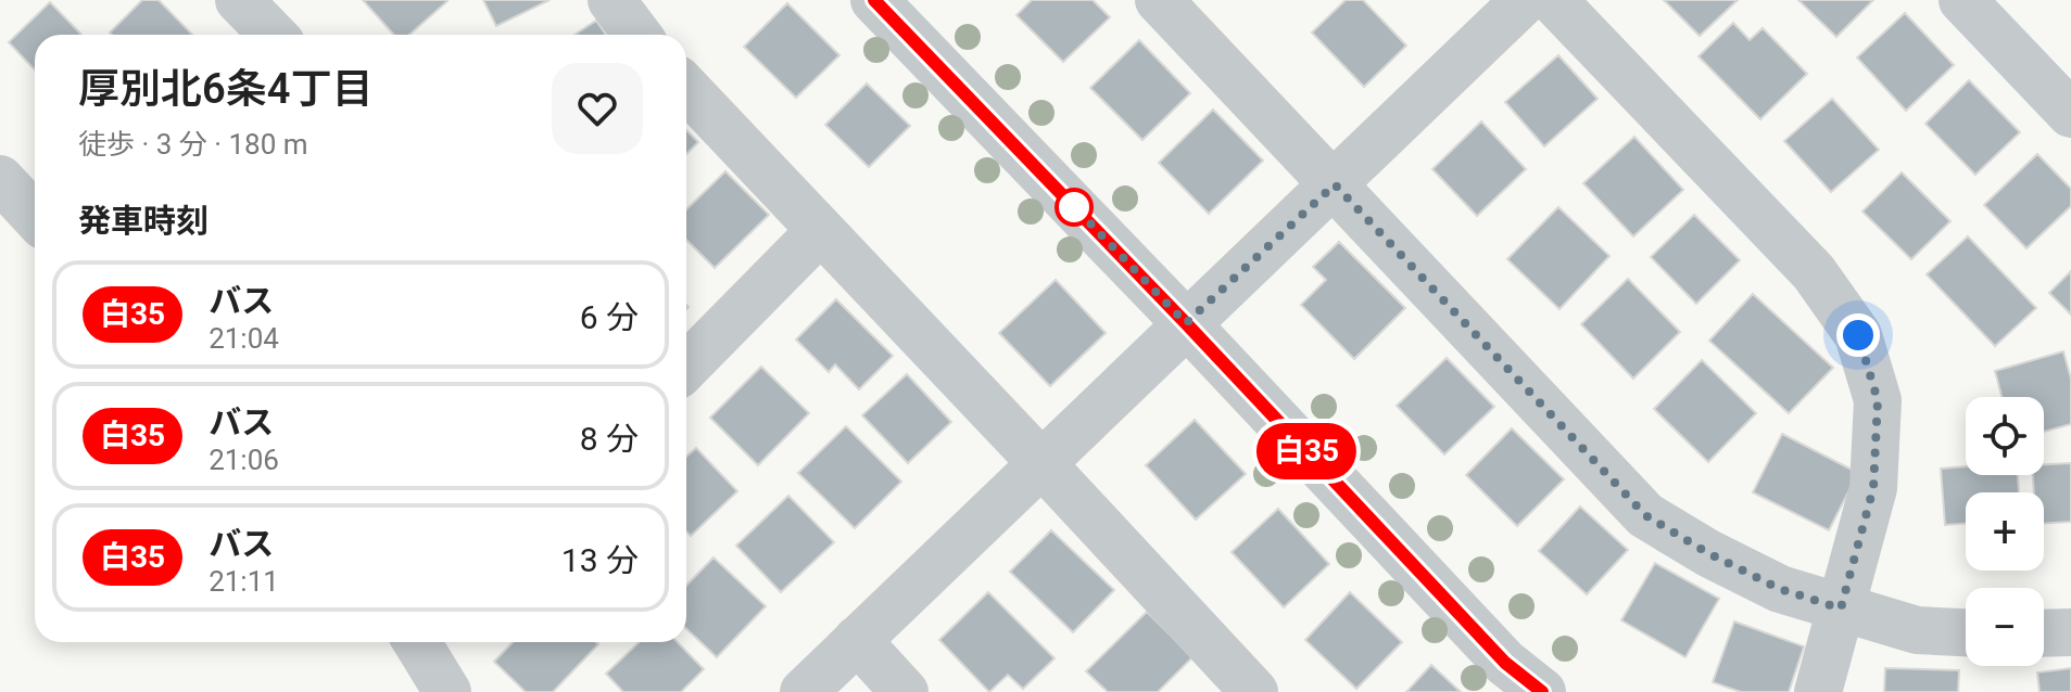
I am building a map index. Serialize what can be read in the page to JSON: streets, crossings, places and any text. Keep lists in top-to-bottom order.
{
  "lines": ["bus line 白35"],
  "page": {
    "on_map": "白35",
    "heading": [
      ["厚別北6条4丁目", "徒歩 · 3 分 · 180 m"],
      "発車時刻"
    ],
    "list": [
      {
        "mark": "白35",
        "name": "バス",
        "note": "21:04",
        "value": "6 分"
      },
      {
        "mark": "白35",
        "name": "バス",
        "note": "21:06",
        "value": "8 分"
      },
      {
        "mark": "白35",
        "name": "バス",
        "note": "21:11",
        "value": "13 分"
      }
    ],
    "map_buttons": ["+", "−"]
  }
}
